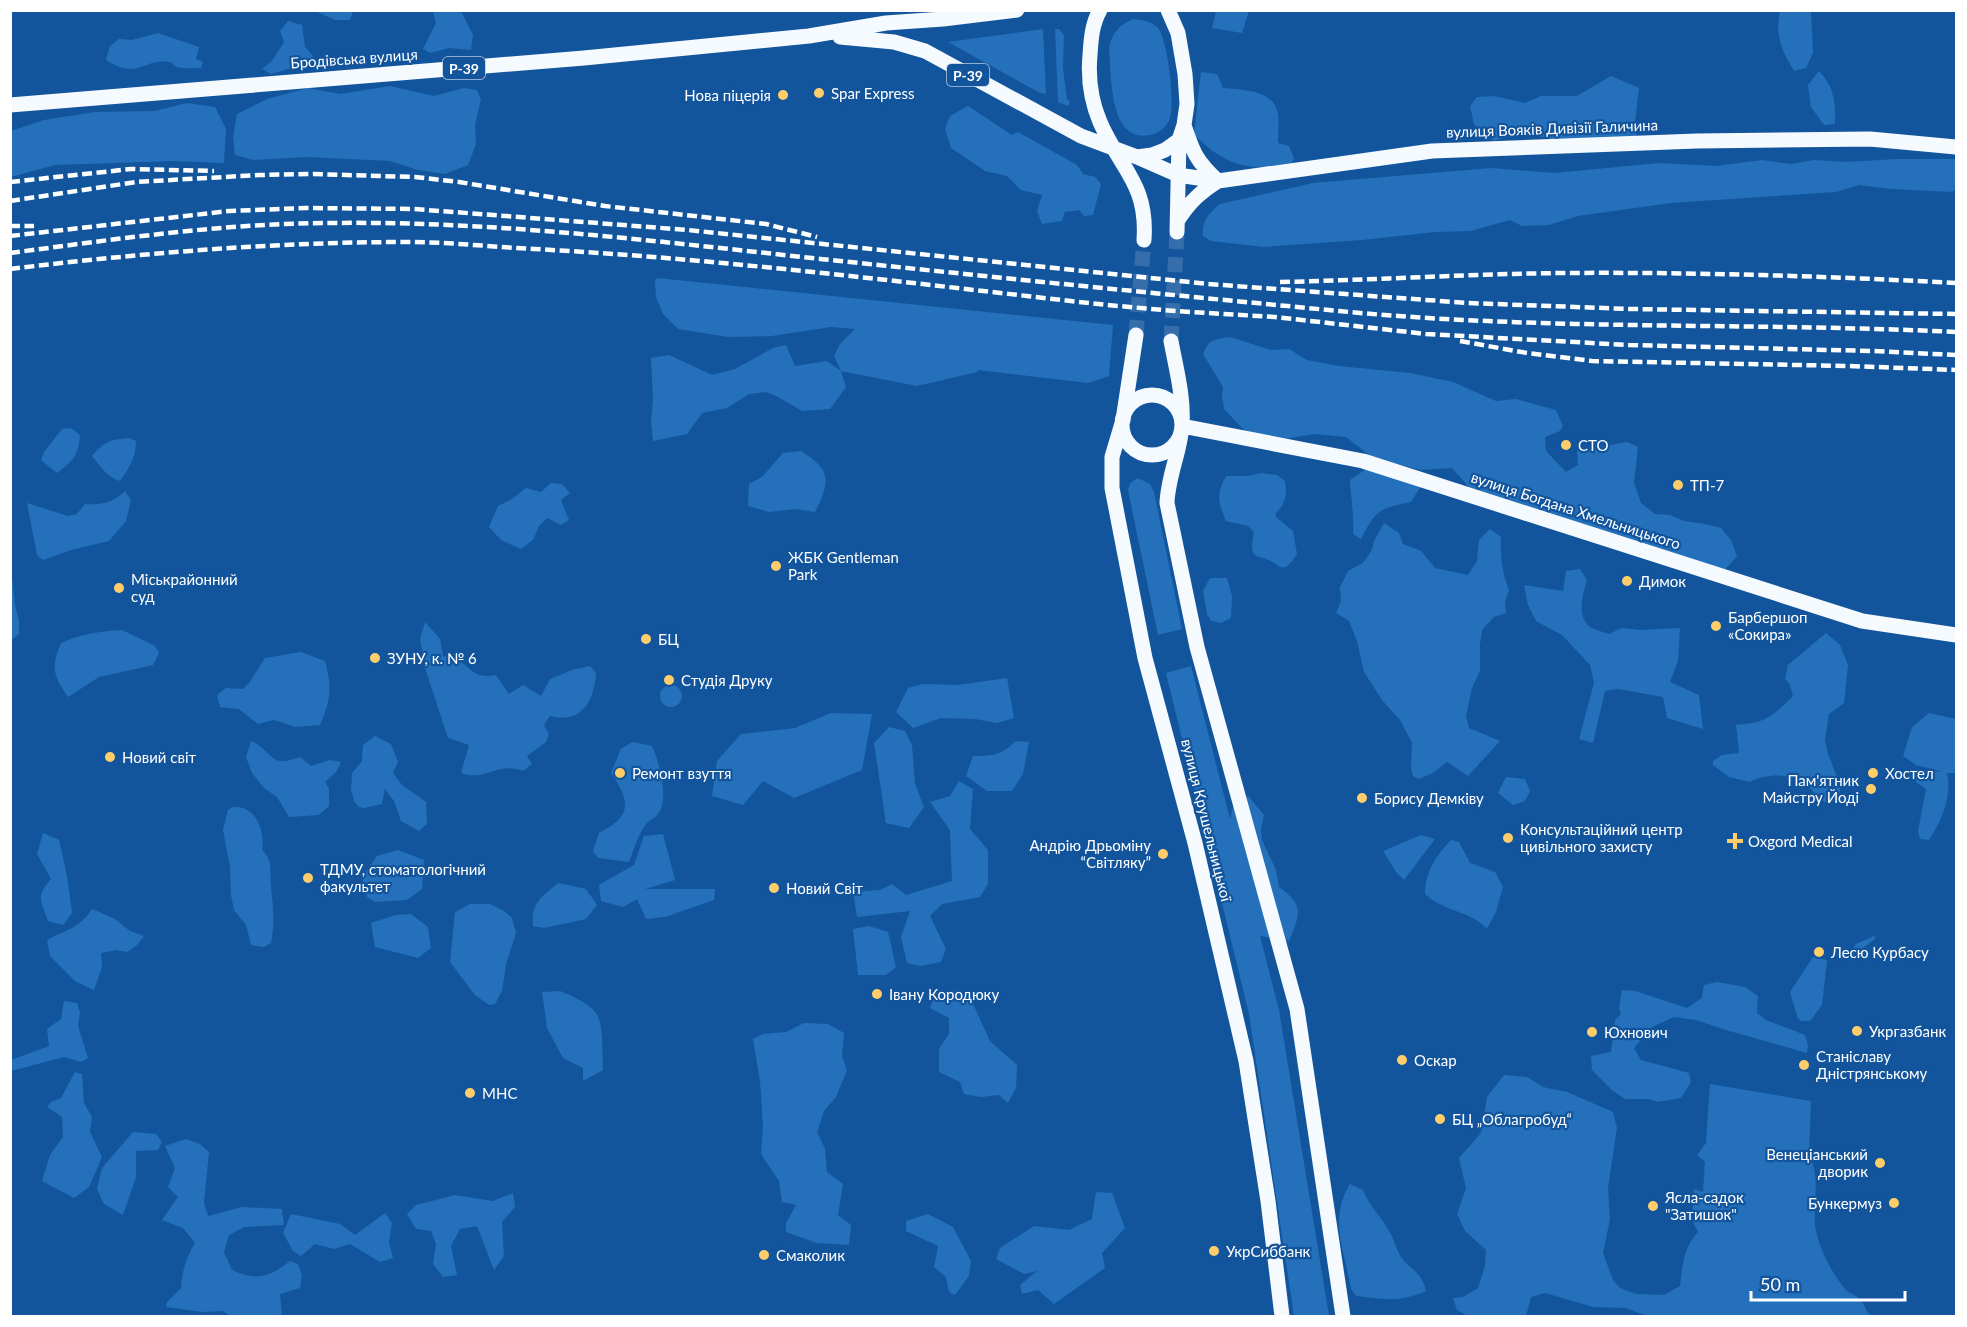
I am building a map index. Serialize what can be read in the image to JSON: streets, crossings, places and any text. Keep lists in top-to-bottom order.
{
  "streets": {
    "main road": [
      "Бродівська вулиця",
      "Р-39",
      "вулиця Вояків Дивізії Галичина",
      "вулиця Богдана Хмельницького",
      "вулиця Крушельницької"
    ]
  },
  "crossings": [
    ["Бродівська вулиця", "Р-39"],
    ["вулиця Богдана Хмельницького", "вулиця Крушельницької"]
  ],
  "places": {
    "other": [
      "Spar Express",
      "Нова піцерія",
      "СТО",
      "ТП-7",
      "ЖБК Gentleman Park",
      "Димок",
      "Міськрайонний суд",
      "Барбершоп «Сокира»",
      "БЦ",
      "ЗУНУ, к. № 6",
      "Студія Друку",
      "Новий світ",
      "Ремонт взуття",
      "Хостел",
      "Пам'ятник Майстру Йоді",
      "Борису Демківу",
      "Консультаційний центр цивільного захисту",
      "Андрію Дрьоміну “Світляку”",
      "ТДМУ, стоматологічний факультет",
      "Новий Світ",
      "Лесю Курбасу",
      "Івану Кородюку",
      "Укргазбанк",
      "Юхнович",
      "Оскар",
      "Станіславу Дністрянському",
      "МНС",
      "БЦ „Облагробуд“",
      "Венеціанський дворик",
      "Бункермуз",
      "Ясла-садок \"Затишок\"",
      "УкрСиббанк",
      "Смаколик"
    ],
    "health": ["Oxgord Medical"]
  },
  "scale_bar": "50 m"
}
